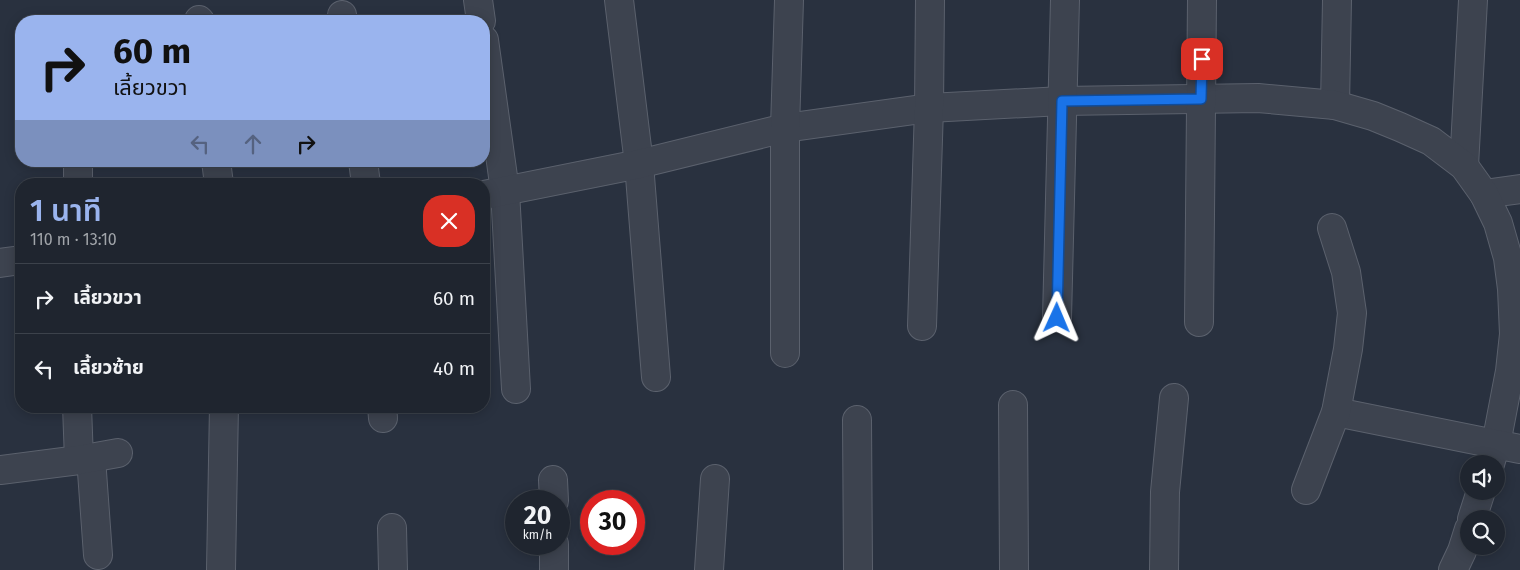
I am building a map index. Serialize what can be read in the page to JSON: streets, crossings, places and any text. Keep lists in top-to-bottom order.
{
  "page": {
    "turn": ["60 m", "เลี้ยวขวา"],
    "heading": ["1 นาที", "110 m · 13:10"],
    "list": [
      {
        "name": "เลี้ยวขวา",
        "value": "60 m"
      },
      {
        "name": "เลี้ยวซ้าย",
        "value": "40 m"
      }
    ],
    "speed": "20 km/h",
    "limit": "30"
  }
}
